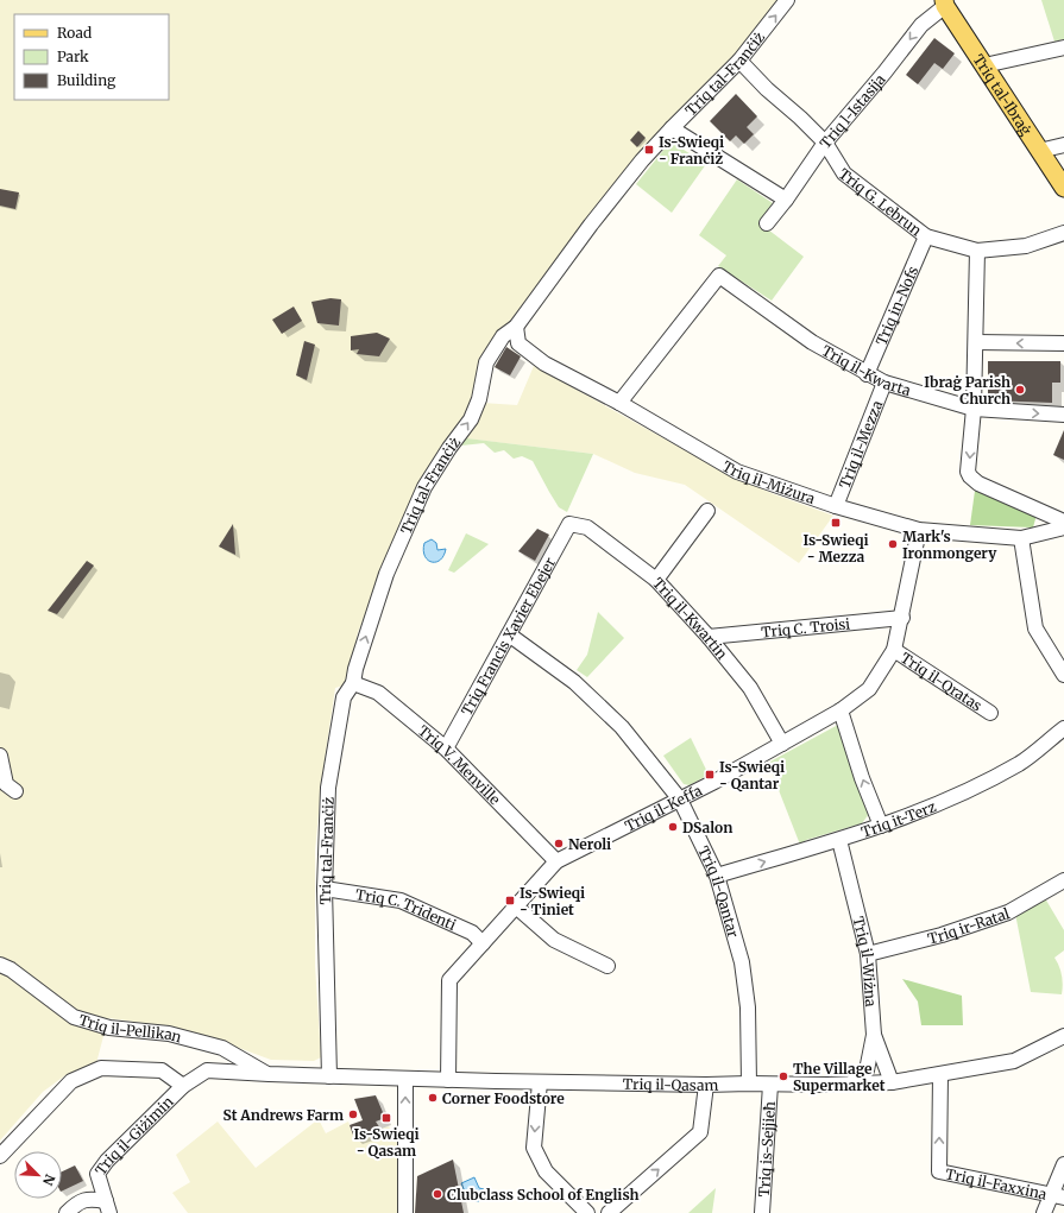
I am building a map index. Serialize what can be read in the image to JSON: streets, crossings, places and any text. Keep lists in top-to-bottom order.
{
  "streets": {
    "main road": ["Triq tal-Ibraġ"],
    "street": [
      "Triq tal-Franċiż",
      "Triq l-Istasija",
      "Triq G. Lebrun",
      "Triq in-Nofs",
      "Triq il-Kwarta",
      "Triq il-Mezza",
      "Triq il-Miżura",
      "Triq il-Kwartin",
      "Triq C. Troisi",
      "Triq Francis Xavier Ebejer",
      "Triq il-Qratas",
      "Triq V. Menville",
      "Triq il-Keffa",
      "Triq it-Terz",
      "Triq il-Qantar",
      "Triq C. Tridenti",
      "Triq ir-Ratal",
      "Triq il-Wiżna",
      "Triq il-Pellikan",
      "Triq il-Qasam",
      "Triq il-Giżimin",
      "Triq is-Sejjieħ",
      "Triq il-Faxxina"
    ]
  },
  "crossings": [
    ["Triq tal-Franċiż", "Triq G. Lebrun"],
    ["Triq tal-Franċiż", "Triq il-Miżura"],
    ["Triq tal-Franċiż", "Triq V. Menville"],
    ["Triq tal-Franċiż", "Triq C. Tridenti"],
    ["Triq tal-Franċiż", "Triq il-Qasam"],
    ["Triq tal-Ibraġ", "Triq l-Istasija"],
    ["Triq l-Istasija", "Triq G. Lebrun"],
    ["Triq G. Lebrun", "Triq in-Nofs"],
    ["Triq in-Nofs", "Triq il-Kwarta"],
    ["Triq il-Kwarta", "Triq il-Mezza"],
    ["Triq il-Kwarta", "Triq il-Miżura"],
    ["Triq il-Mezza", "Triq il-Miżura"],
    ["Triq il-Miżura", "Triq il-Keffa"],
    ["Triq il-Kwartin", "Triq C. Troisi"],
    ["Triq il-Kwartin", "Triq Francis Xavier Ebejer"],
    ["Triq il-Kwartin", "Triq il-Keffa"],
    ["Triq C. Troisi", "Triq il-Keffa"],
    ["Triq Francis Xavier Ebejer", "Triq V. Menville"],
    ["Triq Francis Xavier Ebejer", "Triq il-Qantar"],
    ["Triq il-Qratas", "Triq il-Keffa"],
    ["Triq V. Menville", "Triq il-Keffa"],
    ["Triq il-Keffa", "Triq il-Qantar"],
    ["Triq il-Keffa", "Triq C. Tridenti"],
    ["Triq il-Keffa", "Triq il-Qasam"],
    ["Triq it-Terz", "Triq il-Qantar"],
    ["Triq it-Terz", "Triq il-Wiżna"],
    ["Triq il-Qantar", "Triq il-Qasam"],
    ["Triq ir-Ratal", "Triq il-Wiżna"],
    ["Triq il-Wiżna", "Triq il-Qasam"],
    ["Triq il-Pellikan", "Triq il-Qasam"],
    ["Triq il-Qasam", "Triq il-Giżimin"],
    ["Triq il-Qasam", "Triq is-Sejjieħ"],
    ["Triq il-Qasam", "Triq il-Faxxina"]
  ],
  "one_way": ["Triq tal-Franċiż", "Triq l-Istasija"],
  "places": {
    "transit": [
      "Is-Swieqi - Franċiż",
      "Is-Swieqi - Mezza",
      "Is-Swieqi - Qantar",
      "Is-Swieqi - Tiniet",
      "Is-Swieqi - Qasam"
    ],
    "other": [
      "Ibraġ Parish Church",
      "Mark's Ironmongery",
      "DSalon",
      "Neroli",
      "The Village Supermarket",
      "Corner Foodstore",
      "St Andrews Farm",
      "Clubclass School of English"
    ]
  },
  "legend": ["Road", "Park", "Building"],
  "north": "bottom right"
}
